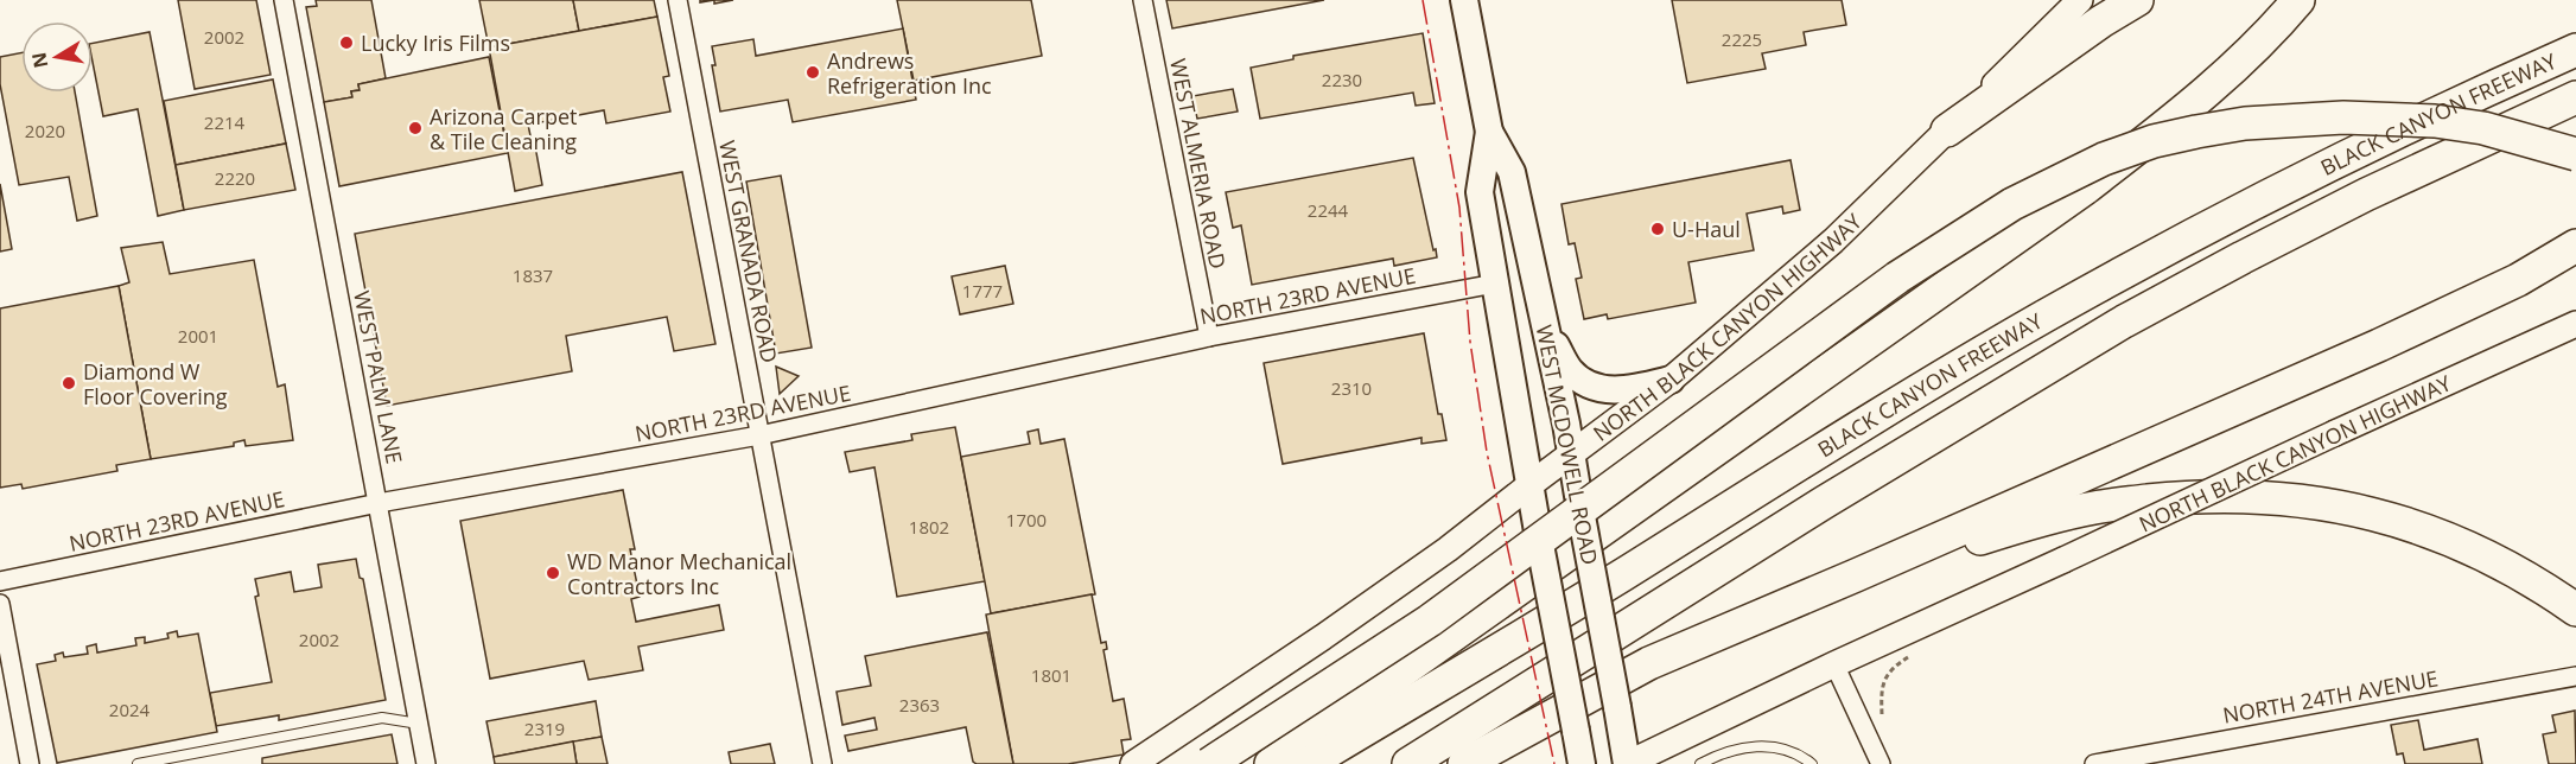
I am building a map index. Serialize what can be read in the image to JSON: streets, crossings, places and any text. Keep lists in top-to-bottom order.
{
  "streets": {
    "highway": ["BLACK CANYON FREEWAY"],
    "main road": ["NORTH BLACK CANYON HIGHWAY", "WEST MCDOWELL ROAD"],
    "street": [
      "WEST ALMERIA ROAD",
      "WEST GRANADA ROAD",
      "NORTH 23RD AVENUE",
      "WEST PALM LANE",
      "NORTH 24TH AVENUE"
    ]
  },
  "crossings": [
    ["WEST ALMERIA ROAD", "NORTH 23RD AVENUE"],
    ["WEST GRANADA ROAD", "NORTH 23RD AVENUE"],
    ["NORTH 23RD AVENUE", "WEST PALM LANE"],
    ["NORTH 23RD AVENUE", "WEST MCDOWELL ROAD"],
    ["NORTH BLACK CANYON HIGHWAY", "WEST MCDOWELL ROAD"]
  ],
  "places": [
    "Lucky Iris Films",
    "Andrews Refrigeration Inc",
    "Arizona Carpet & Tile Cleaning",
    "U-Haul",
    "Diamond W Floor Covering",
    "WD Manor Mechanical Contractors Inc"
  ],
  "house_numbers": [
    "2002",
    "2225",
    "2230",
    "2214",
    "2020",
    "2220",
    "2244",
    "1837",
    "1777",
    "2001",
    "2310",
    "1700",
    "1802",
    "2002",
    "1801",
    "2363",
    "2024",
    "2319"
  ],
  "north": "left"
}
